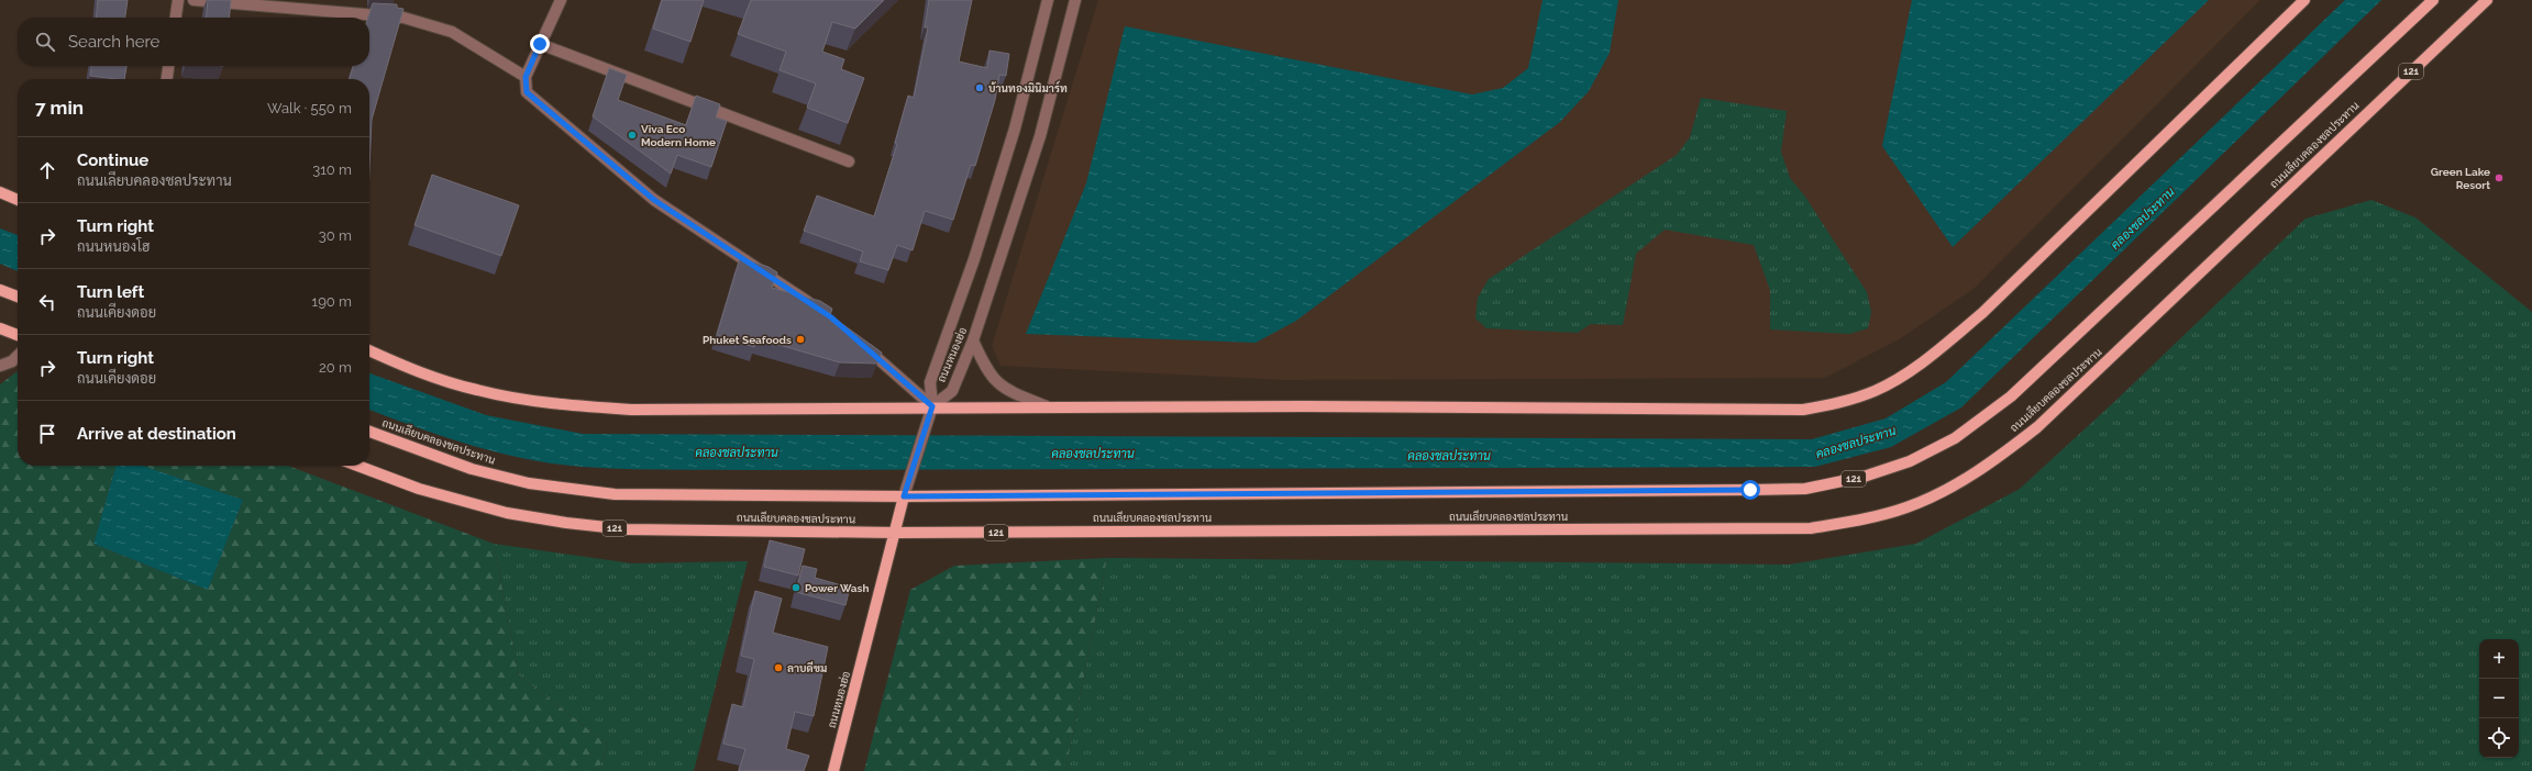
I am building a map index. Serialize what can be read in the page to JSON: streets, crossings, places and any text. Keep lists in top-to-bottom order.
{
  "streets": {
    "main road": ["121", "ถนนเลียบคลองชลประทาน", "ถนนหนองฮ่อ"]
  },
  "crossings": [
    ["ถนนเลียบคลองชลประทาน", "ถนนหนองฮ่อ"]
  ],
  "water": ["คลองชลประทาน"],
  "places": [
    "บ้านทองมินิมาร์ท",
    "Viva Eco Modern Home",
    "Green Lake Resort",
    "Phuket Seafoods",
    "Power Wash",
    "ลาบดีขม"
  ],
  "page": {
    "search": "Search here",
    "heading": ["7 min", "Walk · 550 m"],
    "list": [
      ["Continue", "ถนนเลียบคลองชลประทาน", "310 m"],
      ["Turn right", "ถนนหนองโฮ", "30 m"],
      ["Turn left", "ถนนเคียงดอย", "190 m"],
      ["Turn right", "ถนนเคียงดอย", "20 m"],
      "Arrive at destination"
    ],
    "map_buttons": ["+", "−"]
  }
}
